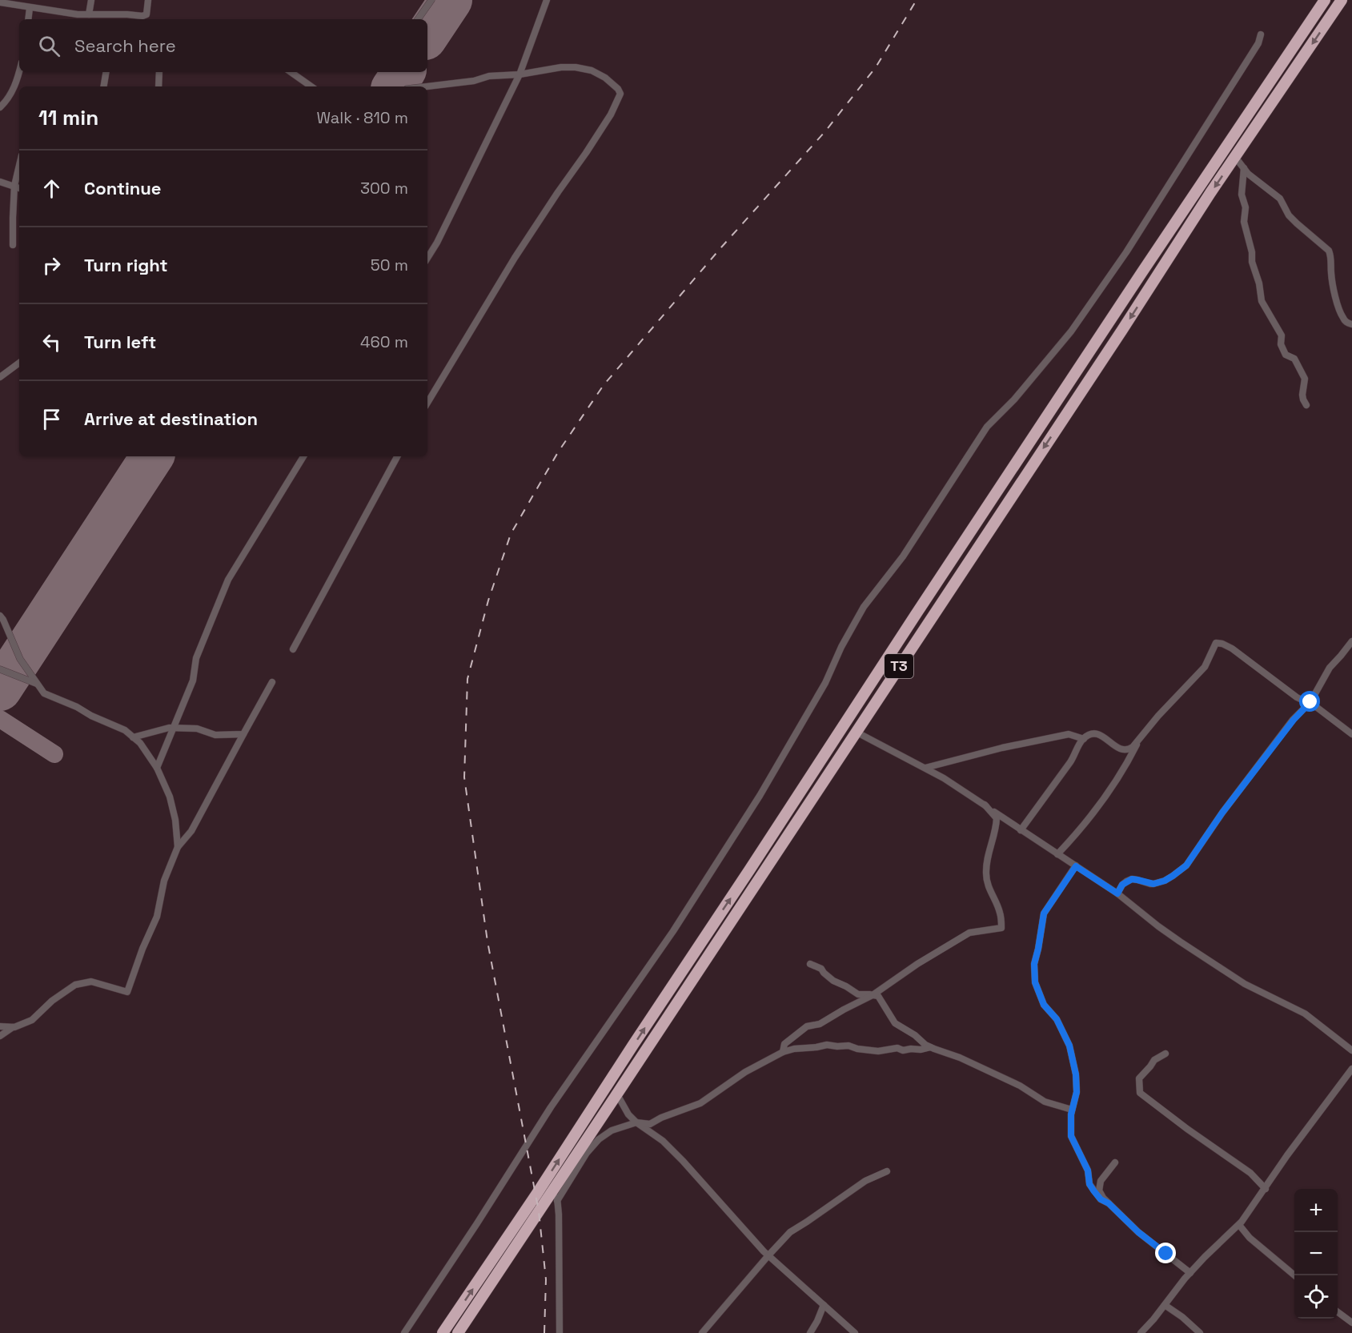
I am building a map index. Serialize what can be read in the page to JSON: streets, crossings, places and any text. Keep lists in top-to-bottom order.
{
  "streets": {
    "highway": ["T3"]
  },
  "page": {
    "search": "Search here",
    "heading": ["11 min", "Walk · 810 m"],
    "list": [
      ["Continue", "300 m"],
      ["Turn right", "50 m"],
      ["Turn left", "460 m"],
      "Arrive at destination"
    ],
    "map_buttons": ["+", "−"]
  }
}
